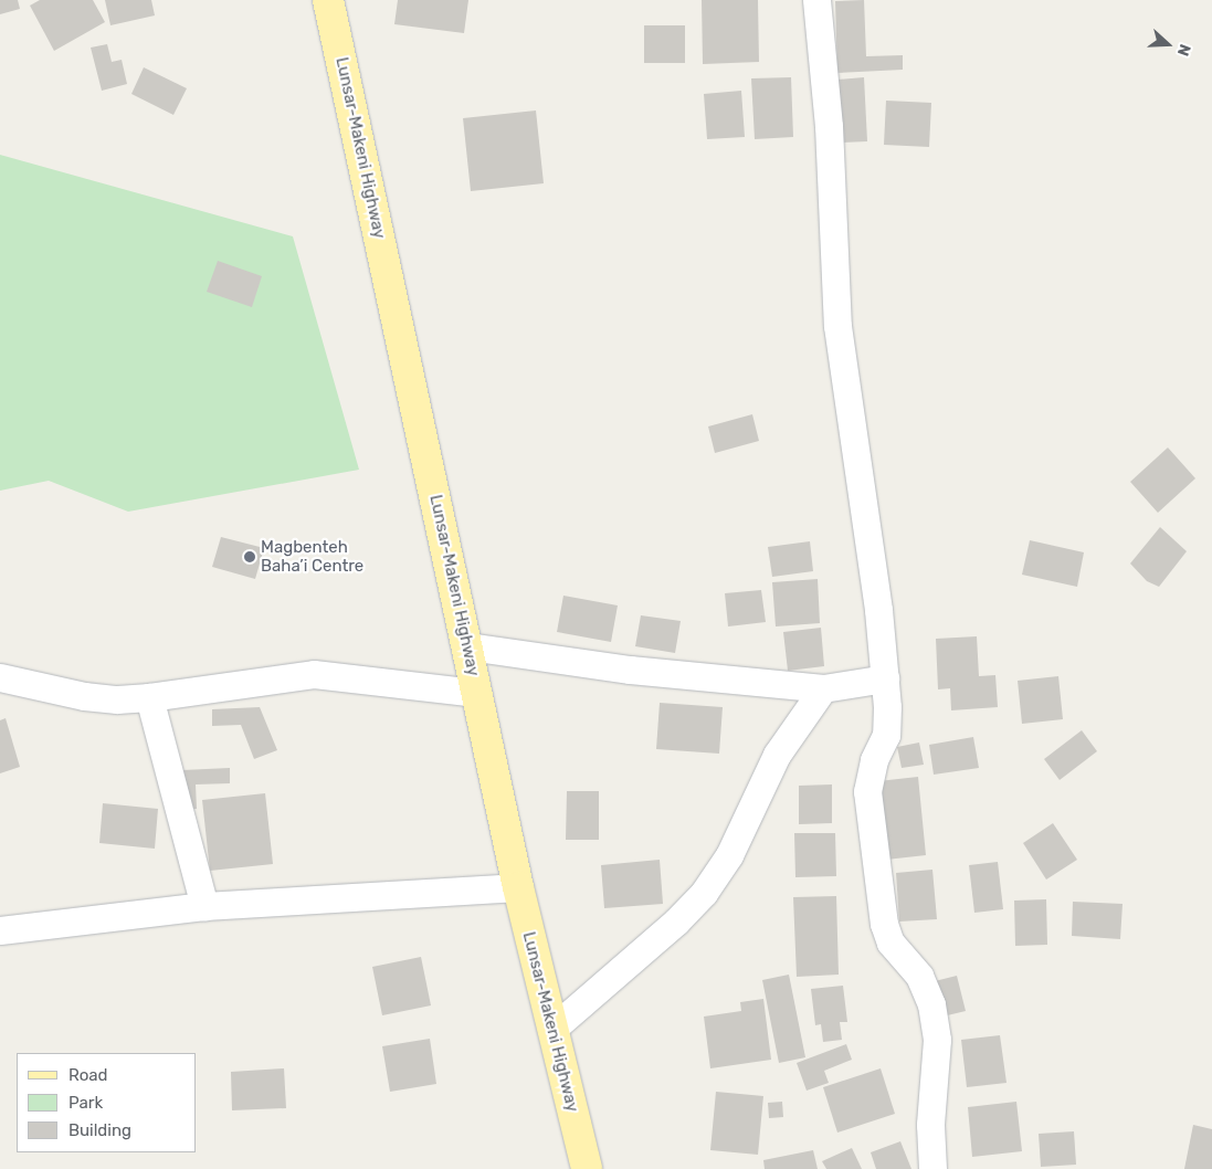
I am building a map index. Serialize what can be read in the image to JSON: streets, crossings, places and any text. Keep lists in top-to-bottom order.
{
  "streets": {
    "main road": ["Lunsar-Makeni Highway"]
  },
  "places": ["Magbenteh Baha’i Centre"],
  "legend": ["Road", "Park", "Building"],
  "north": "right"
}
